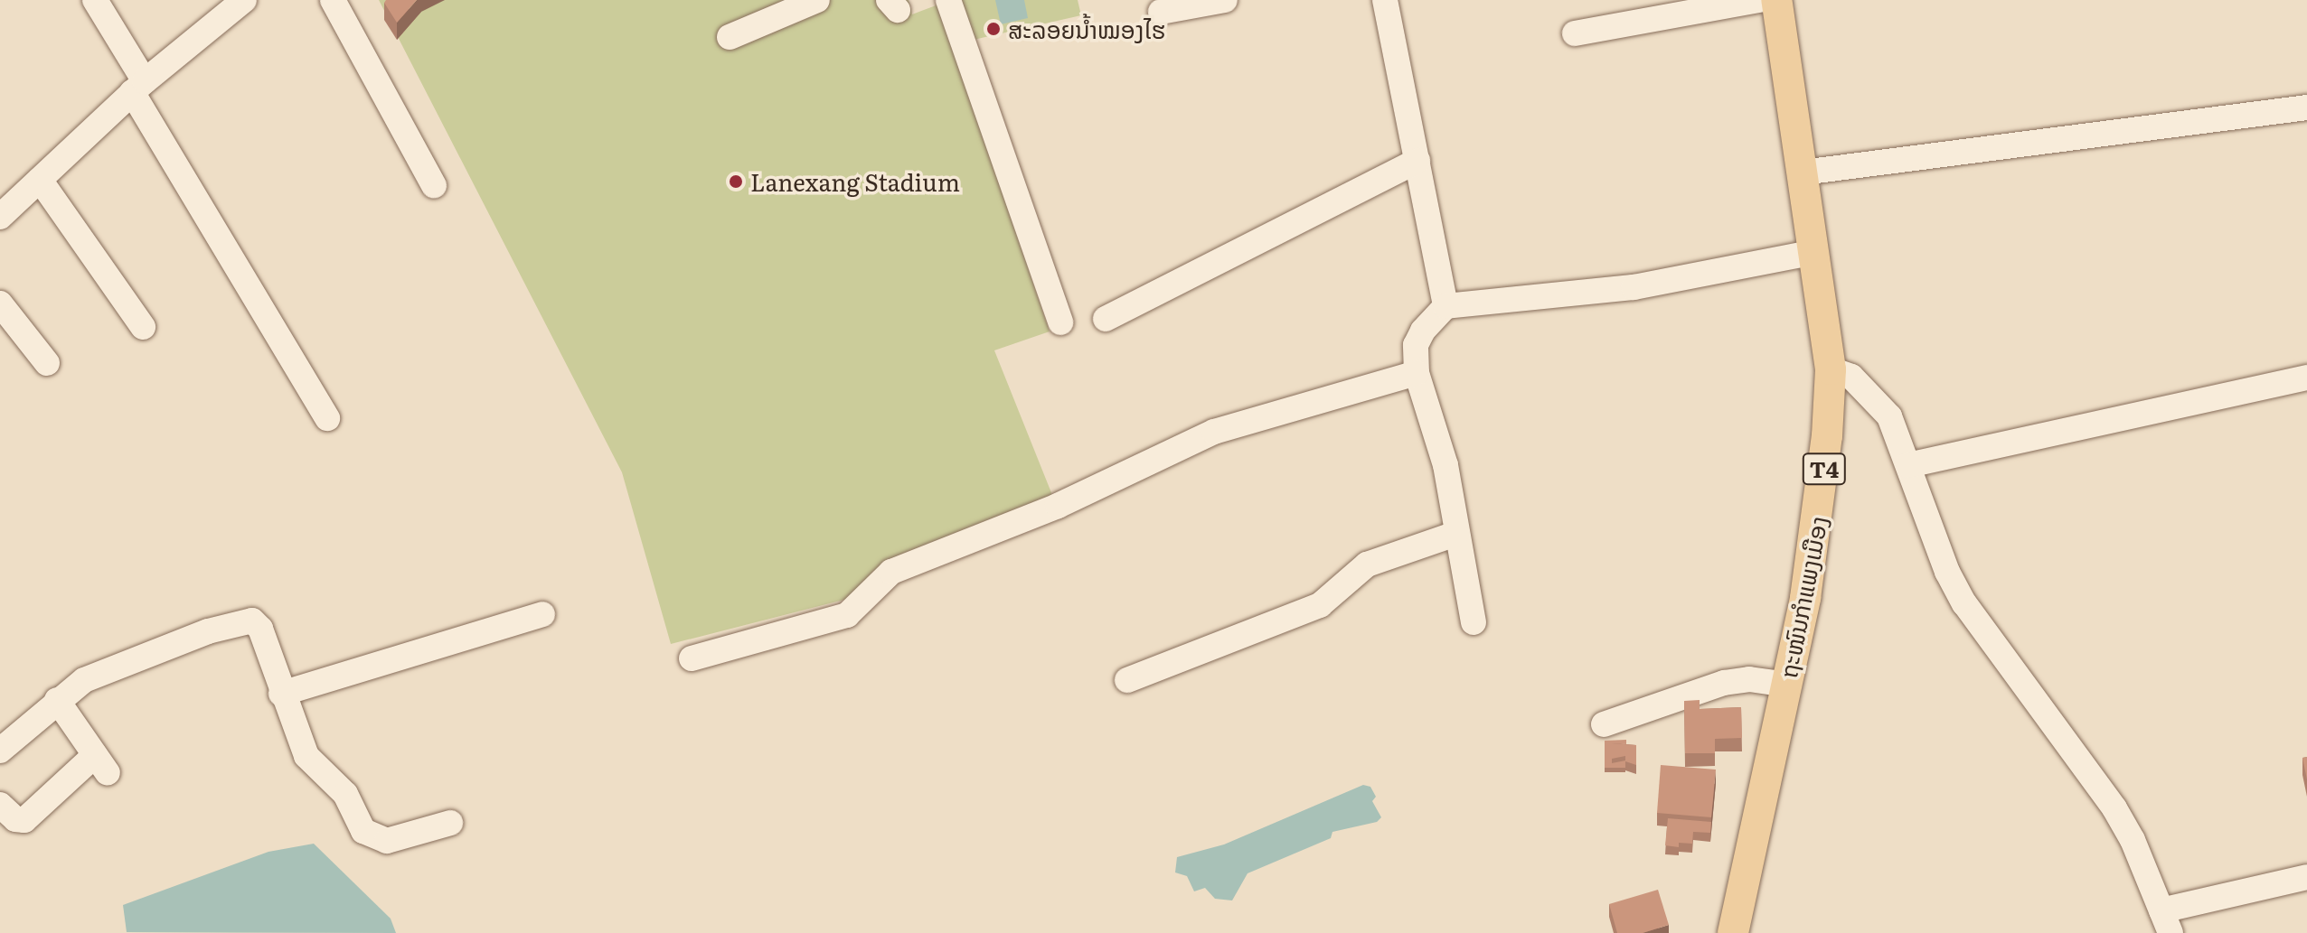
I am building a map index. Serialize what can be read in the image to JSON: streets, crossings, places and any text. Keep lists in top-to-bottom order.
{
  "streets": {
    "main road": ["T4", "ຖະໜົນກຳແພງເມືອງ"]
  },
  "places": ["ສະລອຍນ້ຳໝອງໄຮ", "Lanexang Stadium"]
}
